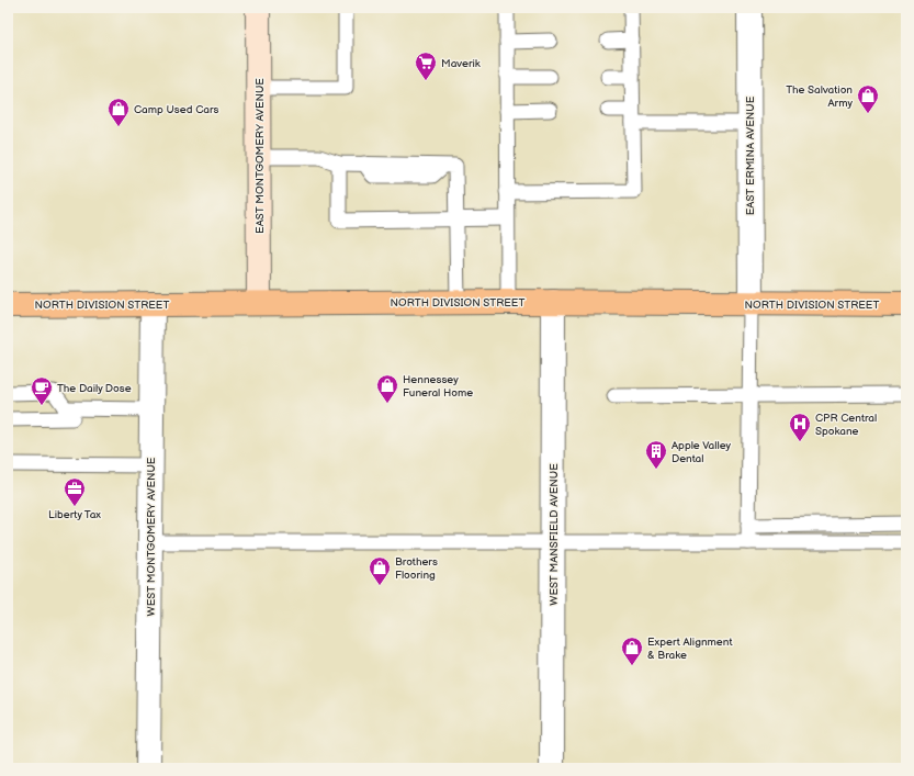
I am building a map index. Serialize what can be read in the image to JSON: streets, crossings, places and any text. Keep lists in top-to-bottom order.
{
  "streets": {
    "main road": ["NORTH DIVISION STREET"],
    "street": [
      "EAST MONTGOMERY AVENUE",
      "EAST ERMINA AVENUE",
      "WEST MANSFIELD AVENUE",
      "WEST MONTGOMERY AVENUE"
    ]
  },
  "crossings": [
    ["EAST MONTGOMERY AVENUE", "NORTH DIVISION STREET"],
    ["EAST ERMINA AVENUE", "NORTH DIVISION STREET"],
    ["NORTH DIVISION STREET", "WEST MANSFIELD AVENUE"],
    ["NORTH DIVISION STREET", "WEST MONTGOMERY AVENUE"]
  ],
  "places": {
    "supermarket": ["Maverik"],
    "shop": [
      "The Salvation Army",
      "Camp Used Cars",
      "Hennessey Funeral Home",
      "Brothers Flooring",
      "Expert Alignment & Brake"
    ],
    "cafe": ["The Daily Dose"],
    "hospital": ["CPR Central Spokane"],
    "building": ["Apple Valley Dental"],
    "office": ["Liberty Tax"]
  }
}
